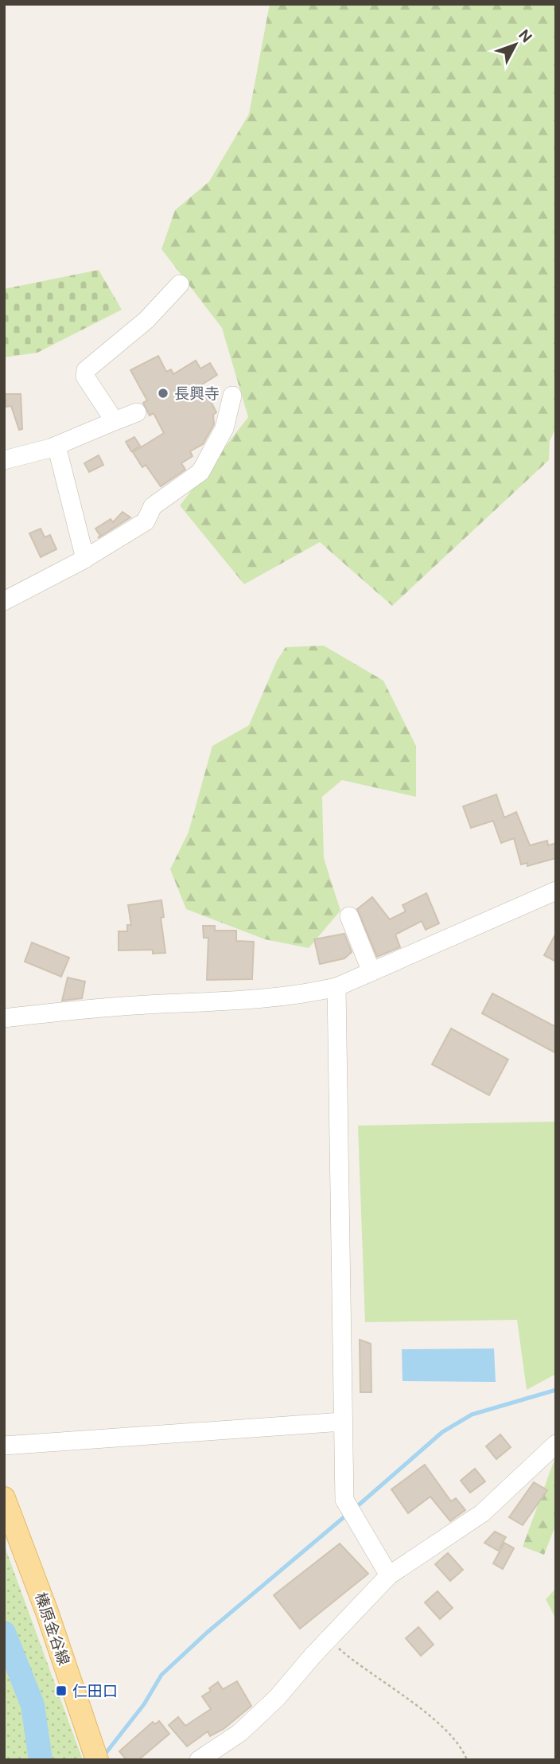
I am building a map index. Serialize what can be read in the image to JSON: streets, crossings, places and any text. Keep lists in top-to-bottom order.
{
  "streets": {
    "main road": ["榛原金谷線"]
  },
  "places": {
    "other": ["長興寺"],
    "transit": ["仁田口"]
  },
  "north": "top right"
}
